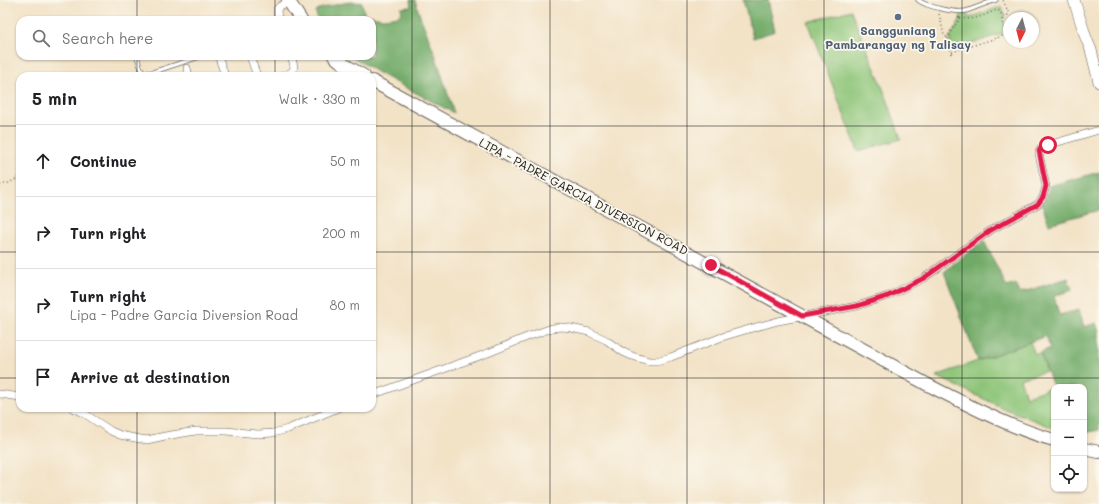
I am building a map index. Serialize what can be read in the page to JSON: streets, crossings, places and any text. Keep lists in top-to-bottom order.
{
  "streets": {
    "main road": ["LIPA - PADRE GARCIA DIVERSION ROAD"]
  },
  "places": ["Sangguniang Pambarangay ng Talisay"],
  "north": "bottom",
  "page": {
    "search": "Search here",
    "heading": ["5 min", "Walk · 330 m"],
    "list": [
      ["Continue", "50 m"],
      ["Turn right", "200 m"],
      ["Turn right", "Lipa - Padre Garcia Diversion Road", "80 m"],
      "Arrive at destination"
    ],
    "map_buttons": ["+", "−"]
  }
}
